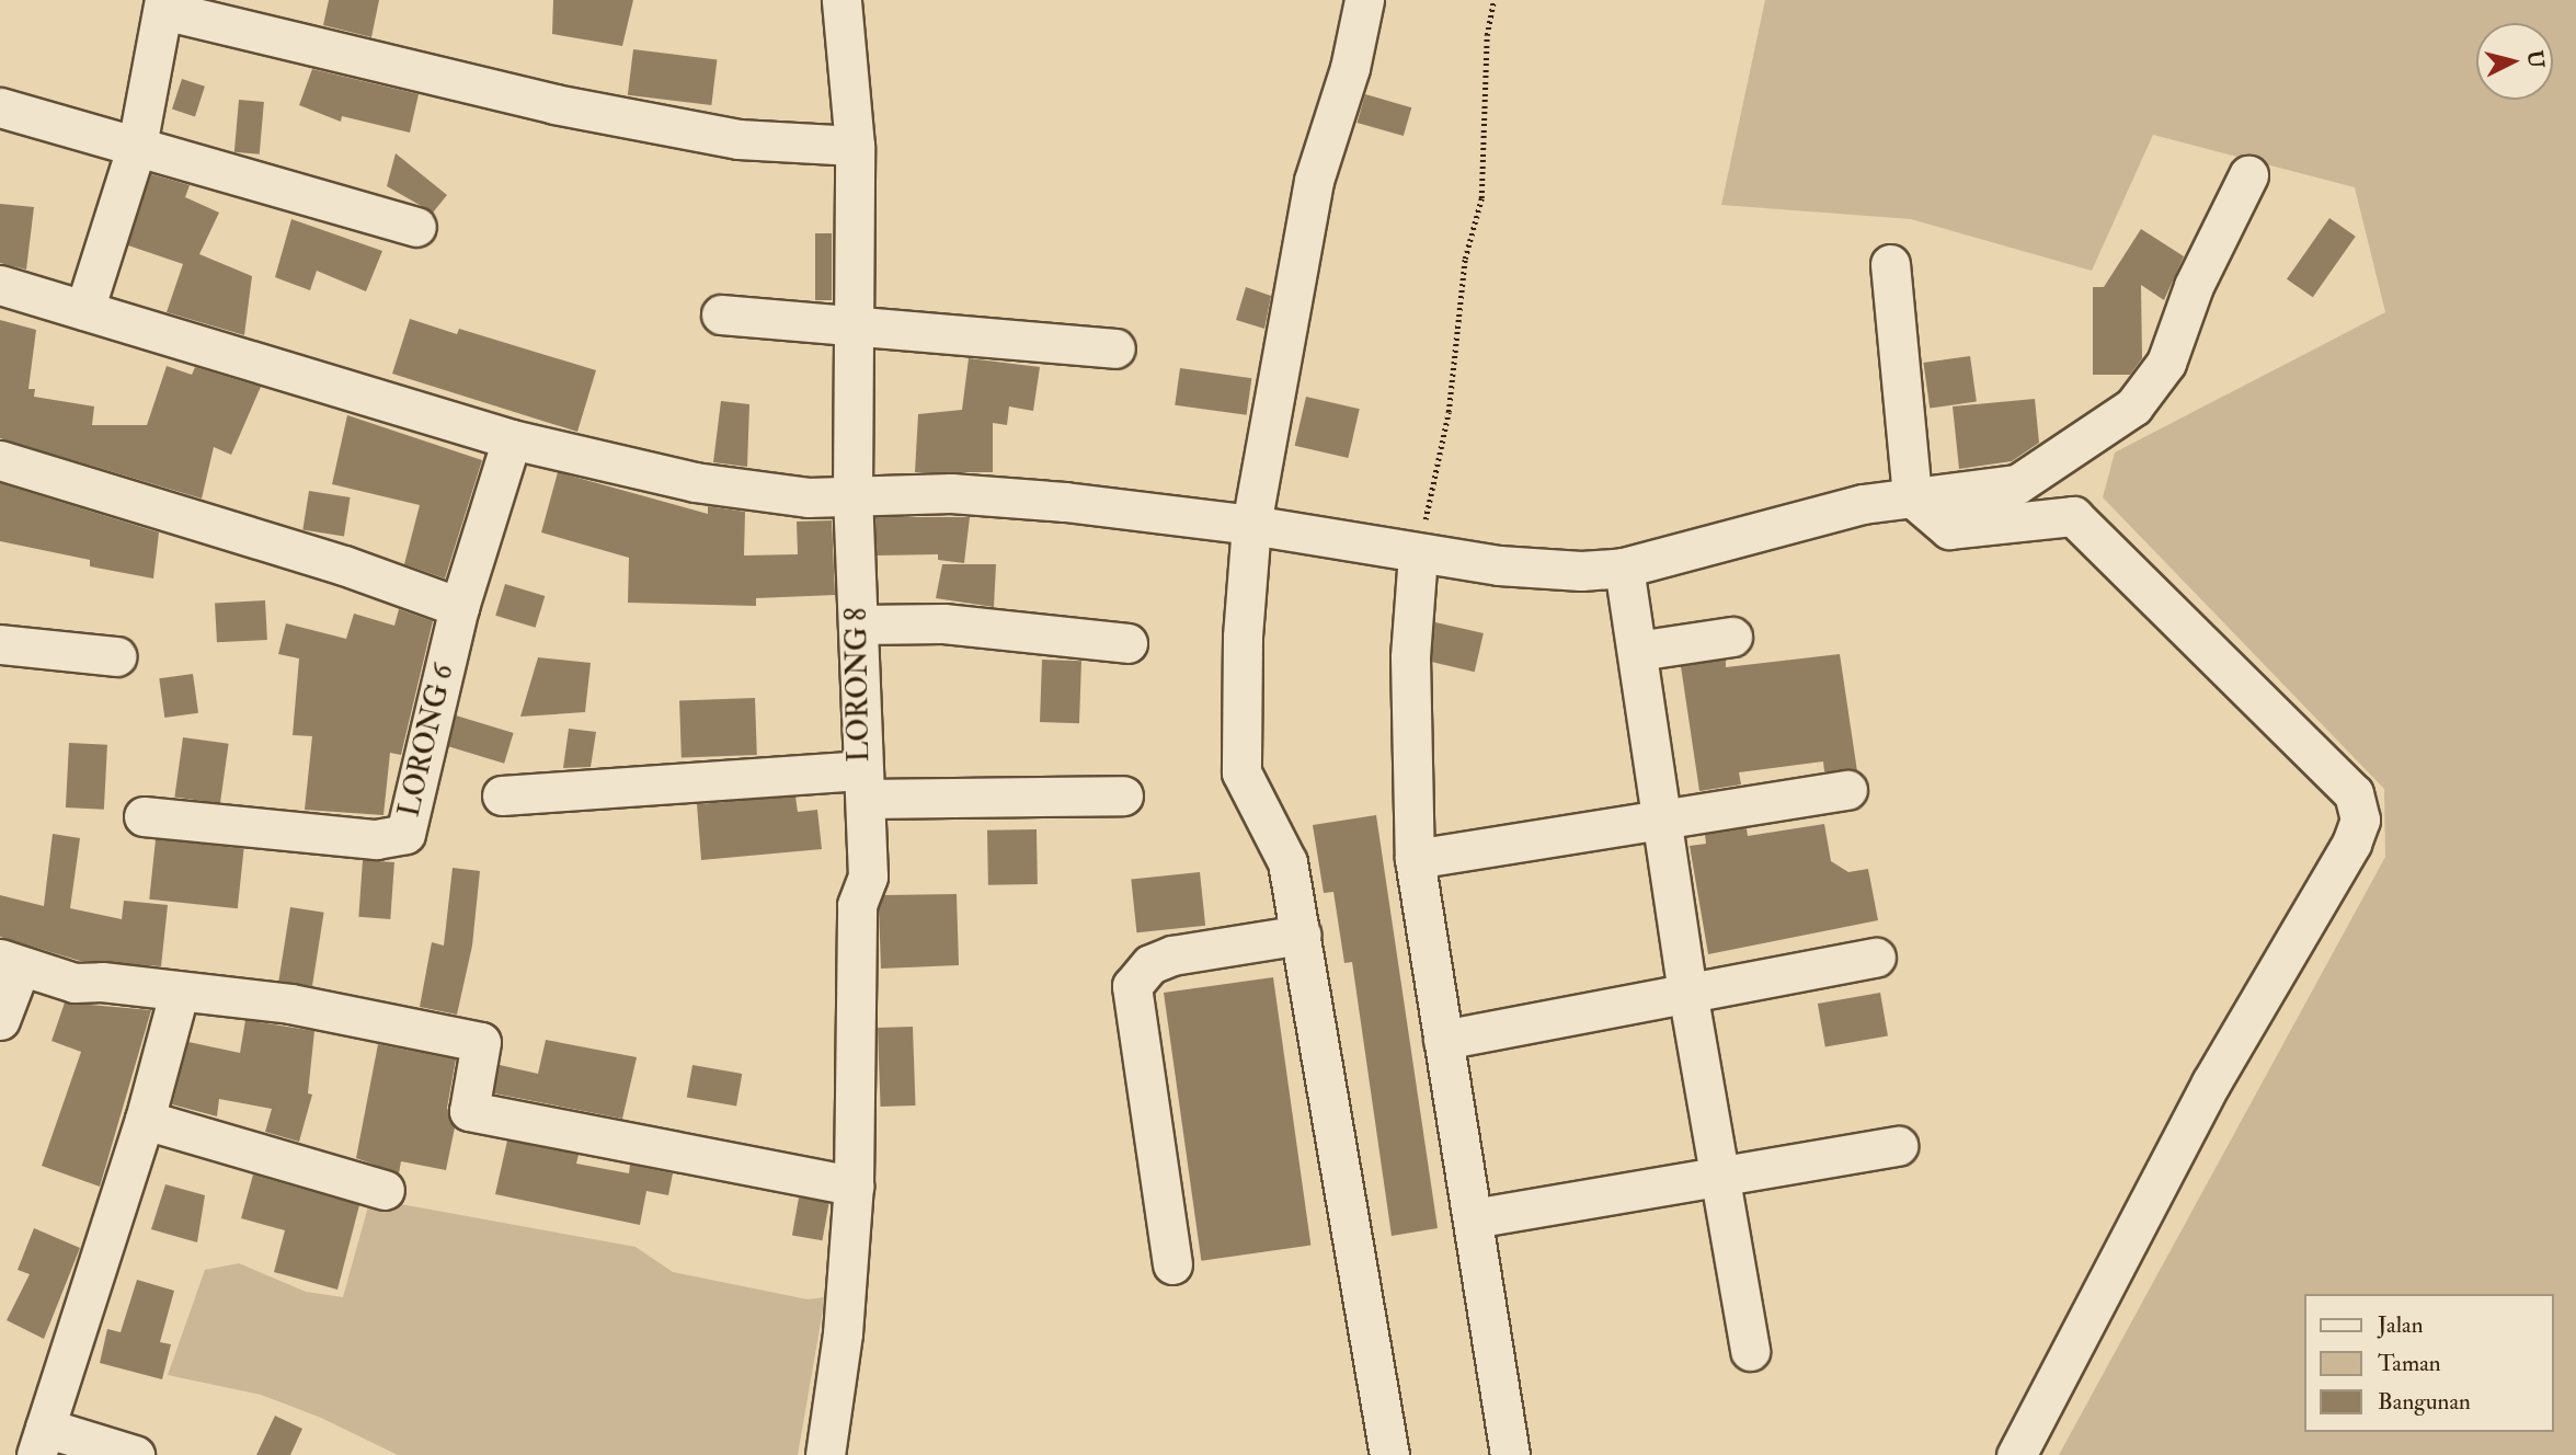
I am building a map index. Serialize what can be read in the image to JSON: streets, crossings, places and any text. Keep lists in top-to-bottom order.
{
  "streets": {
    "street": ["LORONG 8", "LORONG 6"]
  },
  "legend": ["Jalan", "Taman", "Bangunan"],
  "north": "right"
}
